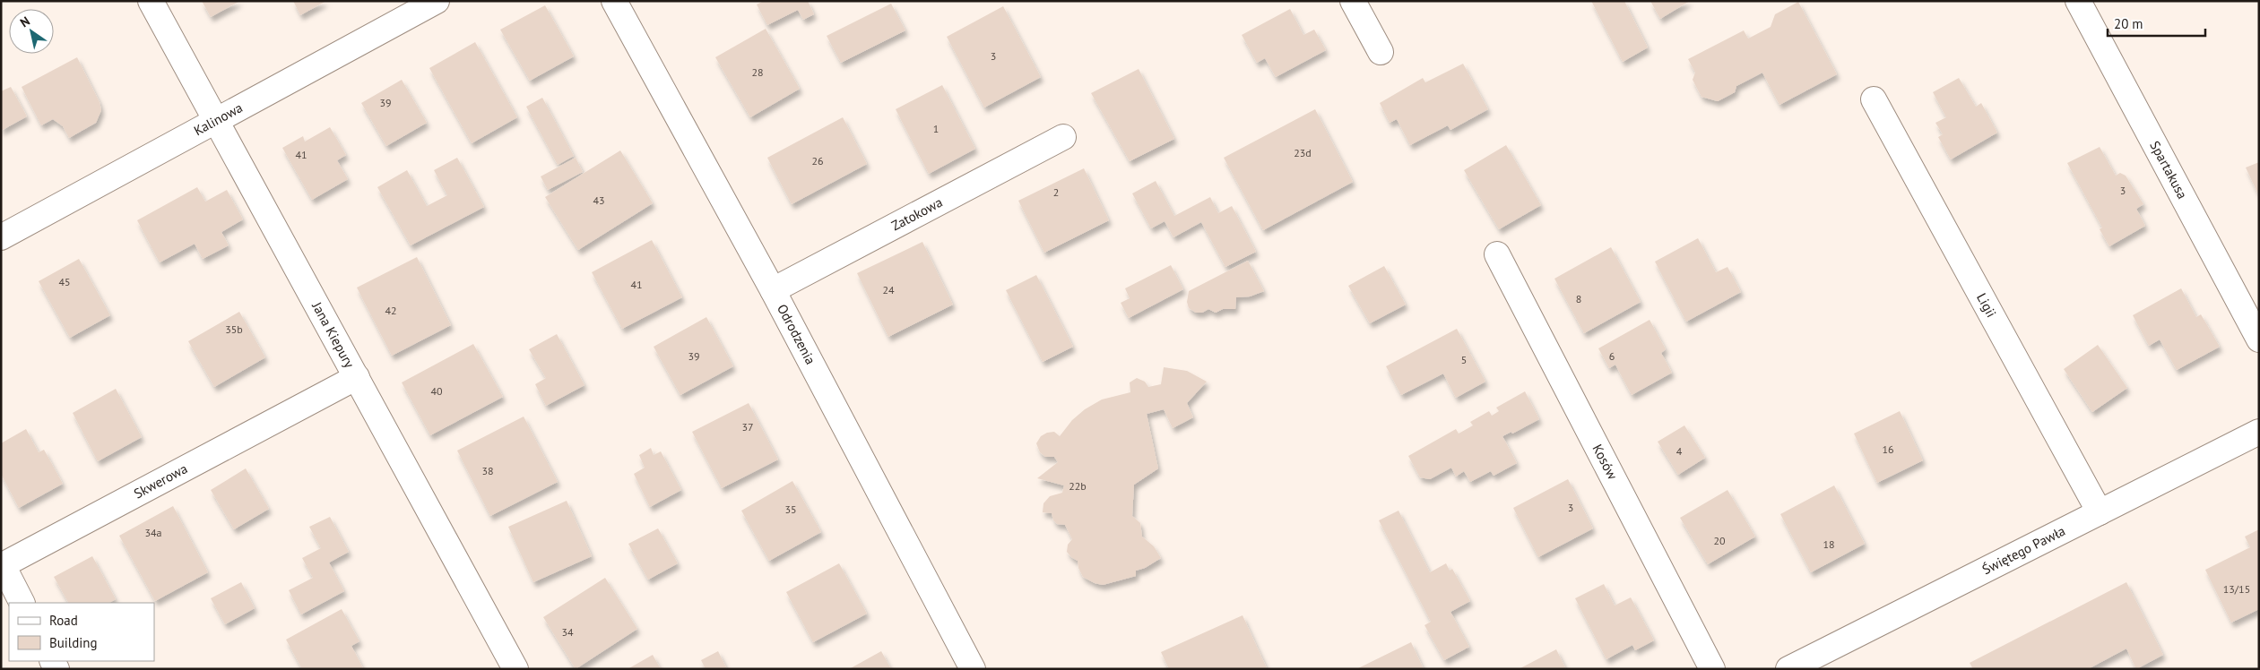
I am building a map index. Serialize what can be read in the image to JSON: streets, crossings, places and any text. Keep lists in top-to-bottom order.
{
  "streets": {
    "street": [
      "Kalinowa",
      "Spartakusa",
      "Zatokowa",
      "Ligii",
      "Odrodzenia",
      "Jana Kiepury",
      "Kosów",
      "Skwerowa",
      "Świętego Pawła"
    ]
  },
  "crossings": [
    ["Kalinowa", "Jana Kiepury"],
    ["Zatokowa", "Odrodzenia"],
    ["Ligii", "Świętego Pawła"],
    ["Jana Kiepury", "Skwerowa"]
  ],
  "house_numbers": [
    "3",
    "28",
    "39",
    "1",
    "23d",
    "41",
    "26",
    "3",
    "2",
    "43",
    "45",
    "41",
    "24",
    "8",
    "42",
    "35b",
    "39",
    "6",
    "5",
    "40",
    "37",
    "16",
    "4",
    "38",
    "22b",
    "3",
    "35",
    "34a",
    "20",
    "18",
    "13/15",
    "34"
  ],
  "legend": ["Road", "Building"],
  "scale_bar": "20 m",
  "north": "top left"
}
